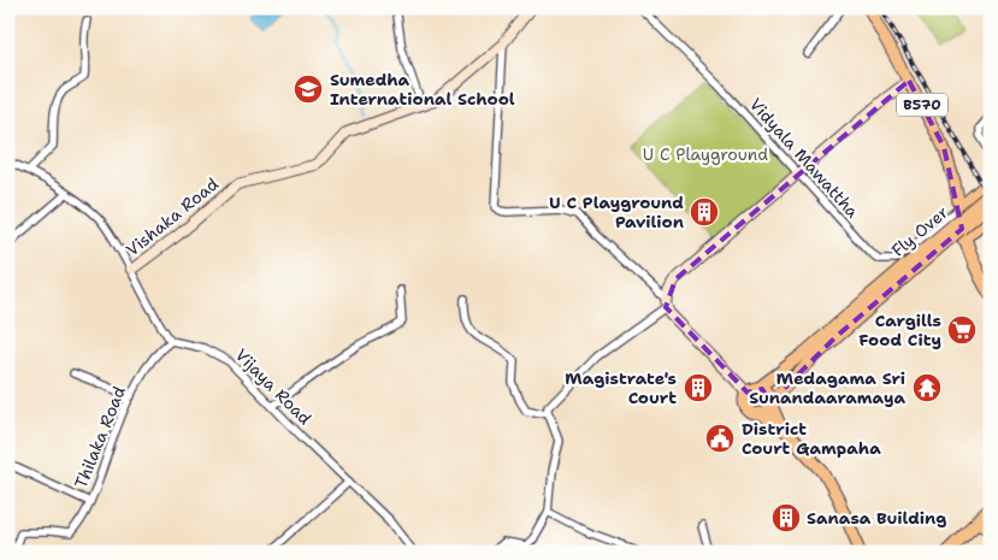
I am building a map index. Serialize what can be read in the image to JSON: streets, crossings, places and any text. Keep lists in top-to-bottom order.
{
  "streets": {
    "main road": ["B570", "Fly Over"],
    "street": [
      "Vidyala Mawattha",
      "Vishaka Road",
      "Vijaya Road",
      "Thilaka Road"
    ]
  },
  "crossings": [
    ["B570", "Vidyala Mawattha"],
    ["Vijaya Road", "Thilaka Road"]
  ],
  "parks": ["U C Playground"],
  "places": {
    "school or university": ["Sumedha International School"],
    "building": ["U C Playground Pavilion", "Magistrate's Court", "Sanasa Building"],
    "supermarket": ["Cargills Food City"],
    "temple": ["Medagama Sri Sunandaaramaya"],
    "public building": ["District Court Gampaha"]
  }
}
